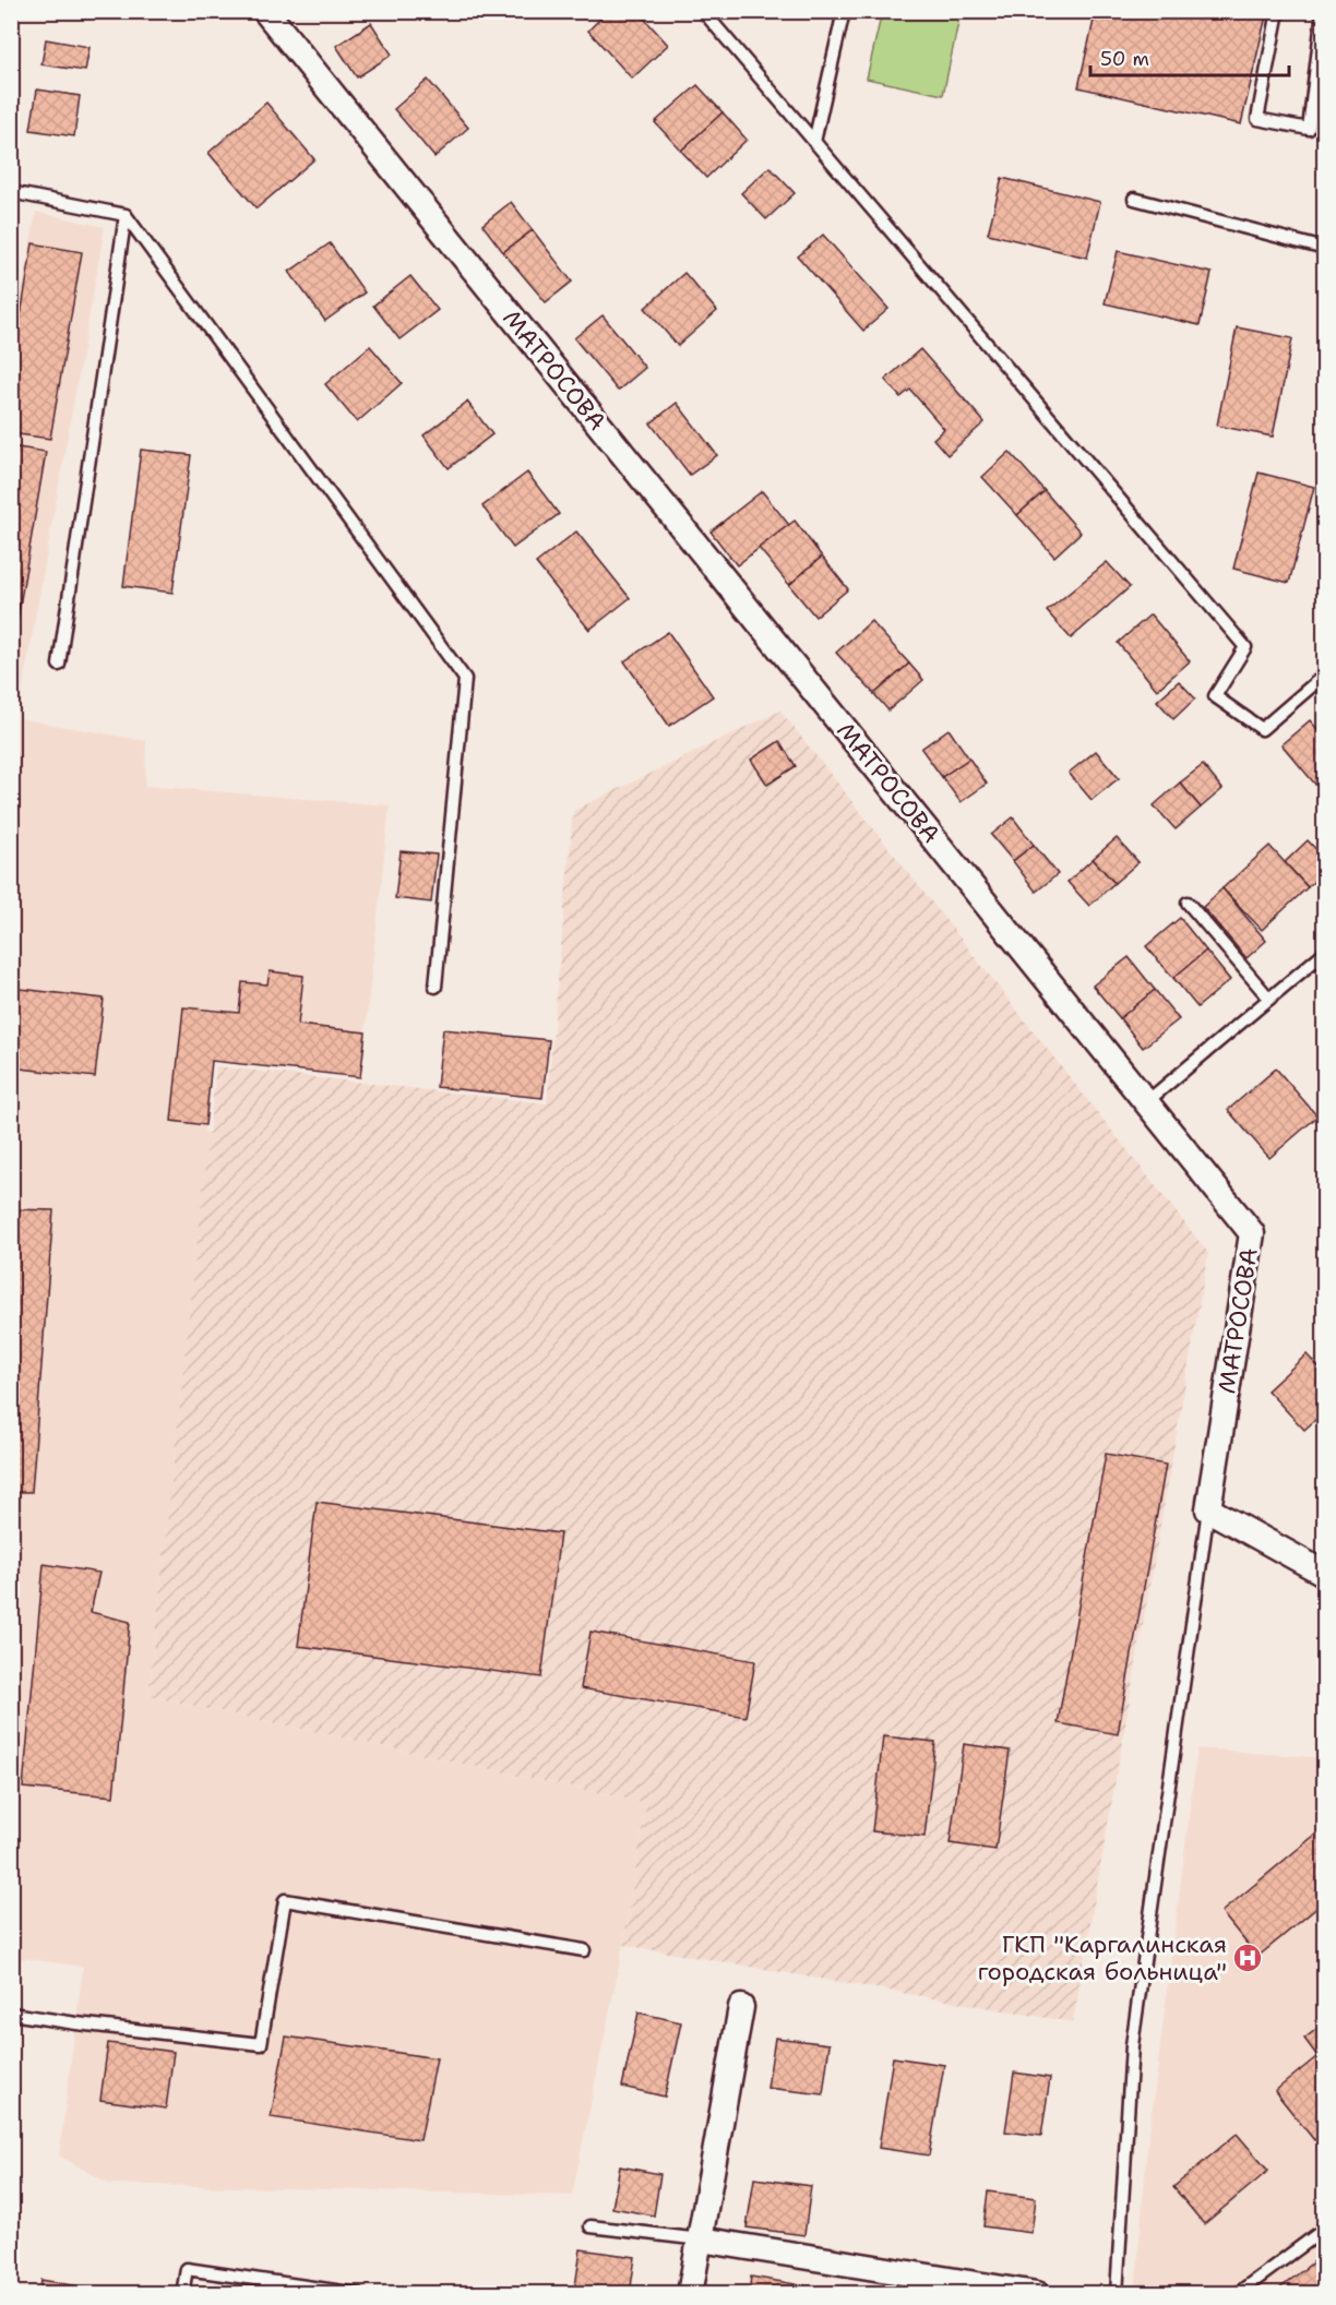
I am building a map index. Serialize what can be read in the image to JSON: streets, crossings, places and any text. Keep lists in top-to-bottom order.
{
  "streets": {
    "street": ["МАТРОСОВА"]
  },
  "places": {
    "hospital": ["ГКП \"Каргалинская городская больница\""]
  },
  "scale_bar": "50 m"
}
